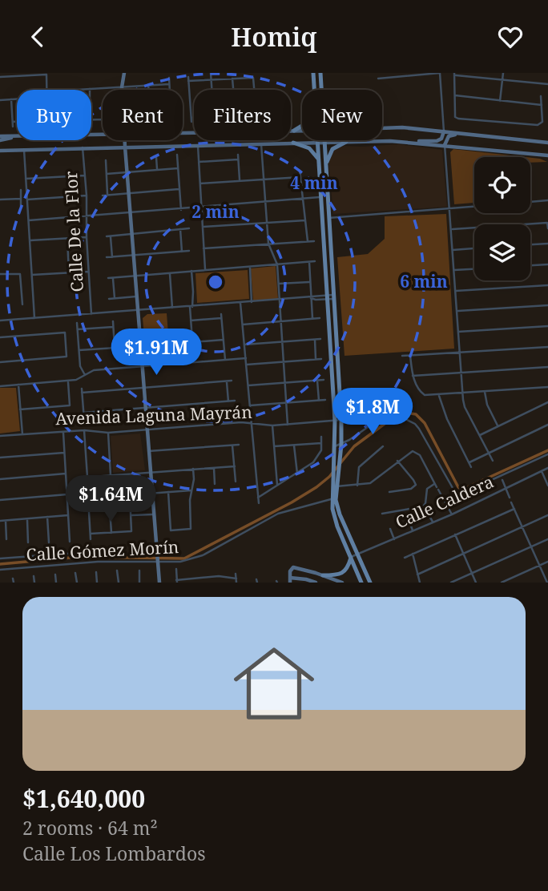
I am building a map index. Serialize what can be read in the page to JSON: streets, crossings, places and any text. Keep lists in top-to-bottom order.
{
  "streets": {
    "street": [
      "Calle De la Flor",
      "Avenida Laguna Mayrán",
      "Calle Caldera",
      "Calle Gómez Morín"
    ]
  },
  "page": {
    "header": "Homiq",
    "chip": [
      "Buy",
      "Rent",
      "Filters",
      "New"
    ],
    "price": ["$1.91M", "$1.8M", "$1.64M"],
    "list": [
      {
        "name": "$1,640,000",
        "note": "2 rooms · 64 m² · Calle Los Lombardos"
      }
    ]
  },
  "rings": ["4 min", "2 min", "6 min"]
}
